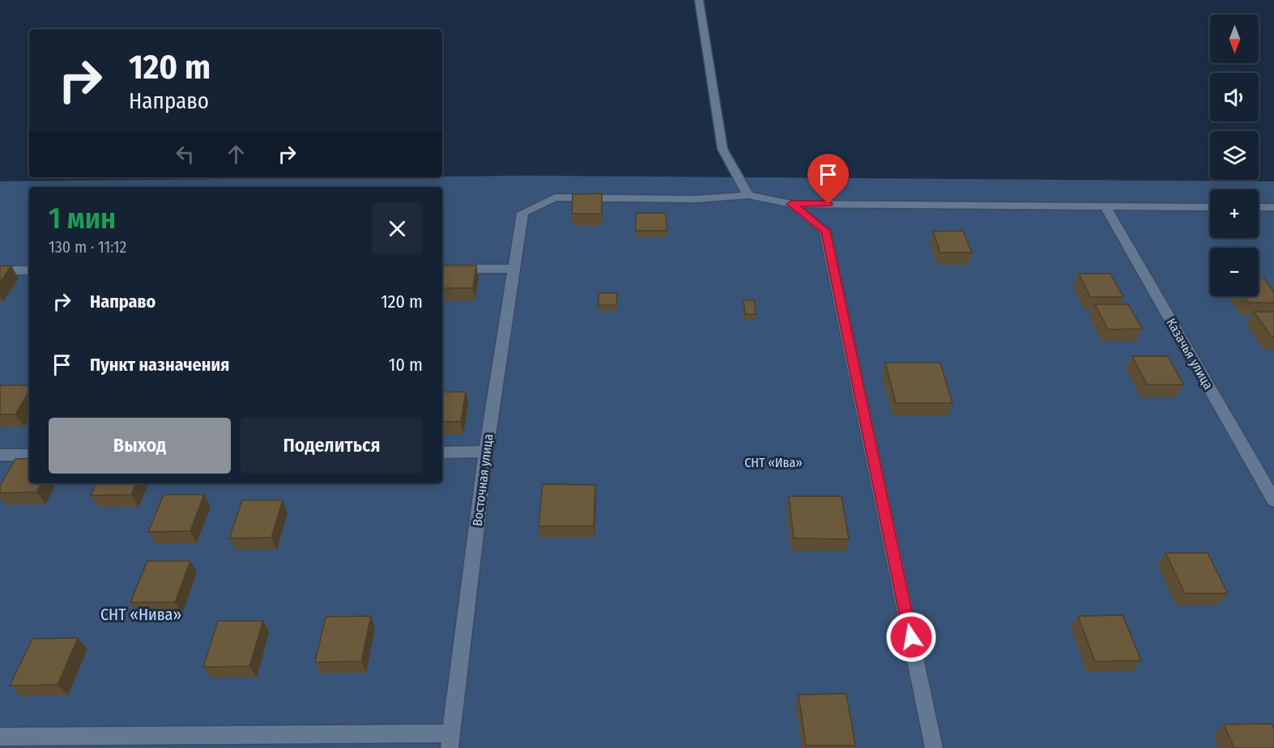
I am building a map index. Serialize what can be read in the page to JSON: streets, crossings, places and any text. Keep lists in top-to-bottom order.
{
  "streets": {
    "street": ["Казачья улица", "Восточная улица"]
  },
  "parks": ["СНТ «Ива»", "СНТ «Нива»"],
  "north": "bottom",
  "page": {
    "map_buttons": ["+", "−"],
    "turn": ["120 m", "Направо"],
    "heading": ["1 мин", "130 m · 11:12"],
    "list": [
      {
        "name": "Направо",
        "value": "120 m"
      },
      {
        "name": "Пункт назначения",
        "value": "10 m"
      }
    ],
    "buttons": ["Выход", "Поделиться"]
  }
}
